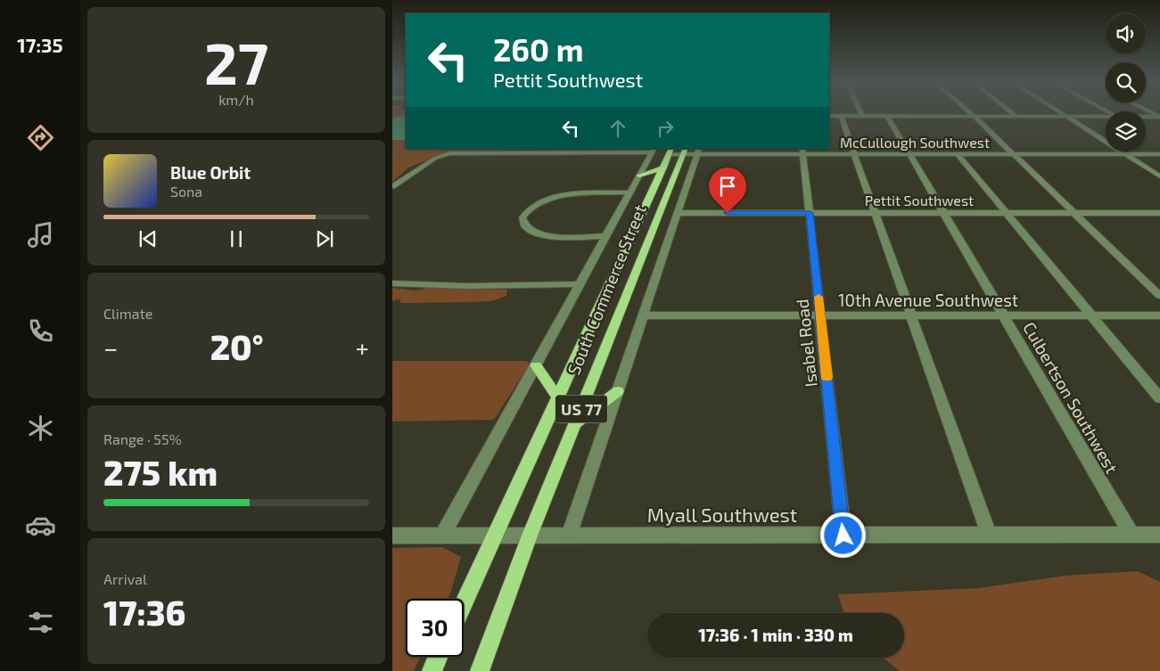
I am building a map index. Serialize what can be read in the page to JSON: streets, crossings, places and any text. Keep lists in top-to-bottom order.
{
  "streets": {
    "main road": ["South Commerce Street", "US 77"],
    "street": [
      "McCullough Southwest",
      "Pettit Southwest",
      "10th Avenue Southwest",
      "Isabel Road",
      "Culbertson Southwest",
      "Myall Southwest"
    ]
  },
  "crossings": [
    ["McCullough Southwest", "South Commerce Street"],
    ["McCullough Southwest", "Isabel Road"],
    ["McCullough Southwest", "Culbertson Southwest"],
    ["Pettit Southwest", "Isabel Road"],
    ["Pettit Southwest", "Culbertson Southwest"],
    ["South Commerce Street", "Myall Southwest"],
    ["10th Avenue Southwest", "Isabel Road"],
    ["10th Avenue Southwest", "Culbertson Southwest"],
    ["Isabel Road", "Myall Southwest"],
    ["Culbertson Southwest", "Myall Southwest"]
  ],
  "page": {
    "tabs": "17:35",
    "tile": [
      ["27", "km/h"],
      "Climate",
      ["Range · 55%", "275 km"],
      ["Arrival", "17:36"]
    ],
    "turn": ["260 m", "Pettit Southwest"],
    "song": ["Blue Orbit", "Sona"],
    "heat": ["−", "20°", "+"],
    "limit": "30",
    "trip": "17:36 · 1 min · 330 m"
  }
}
